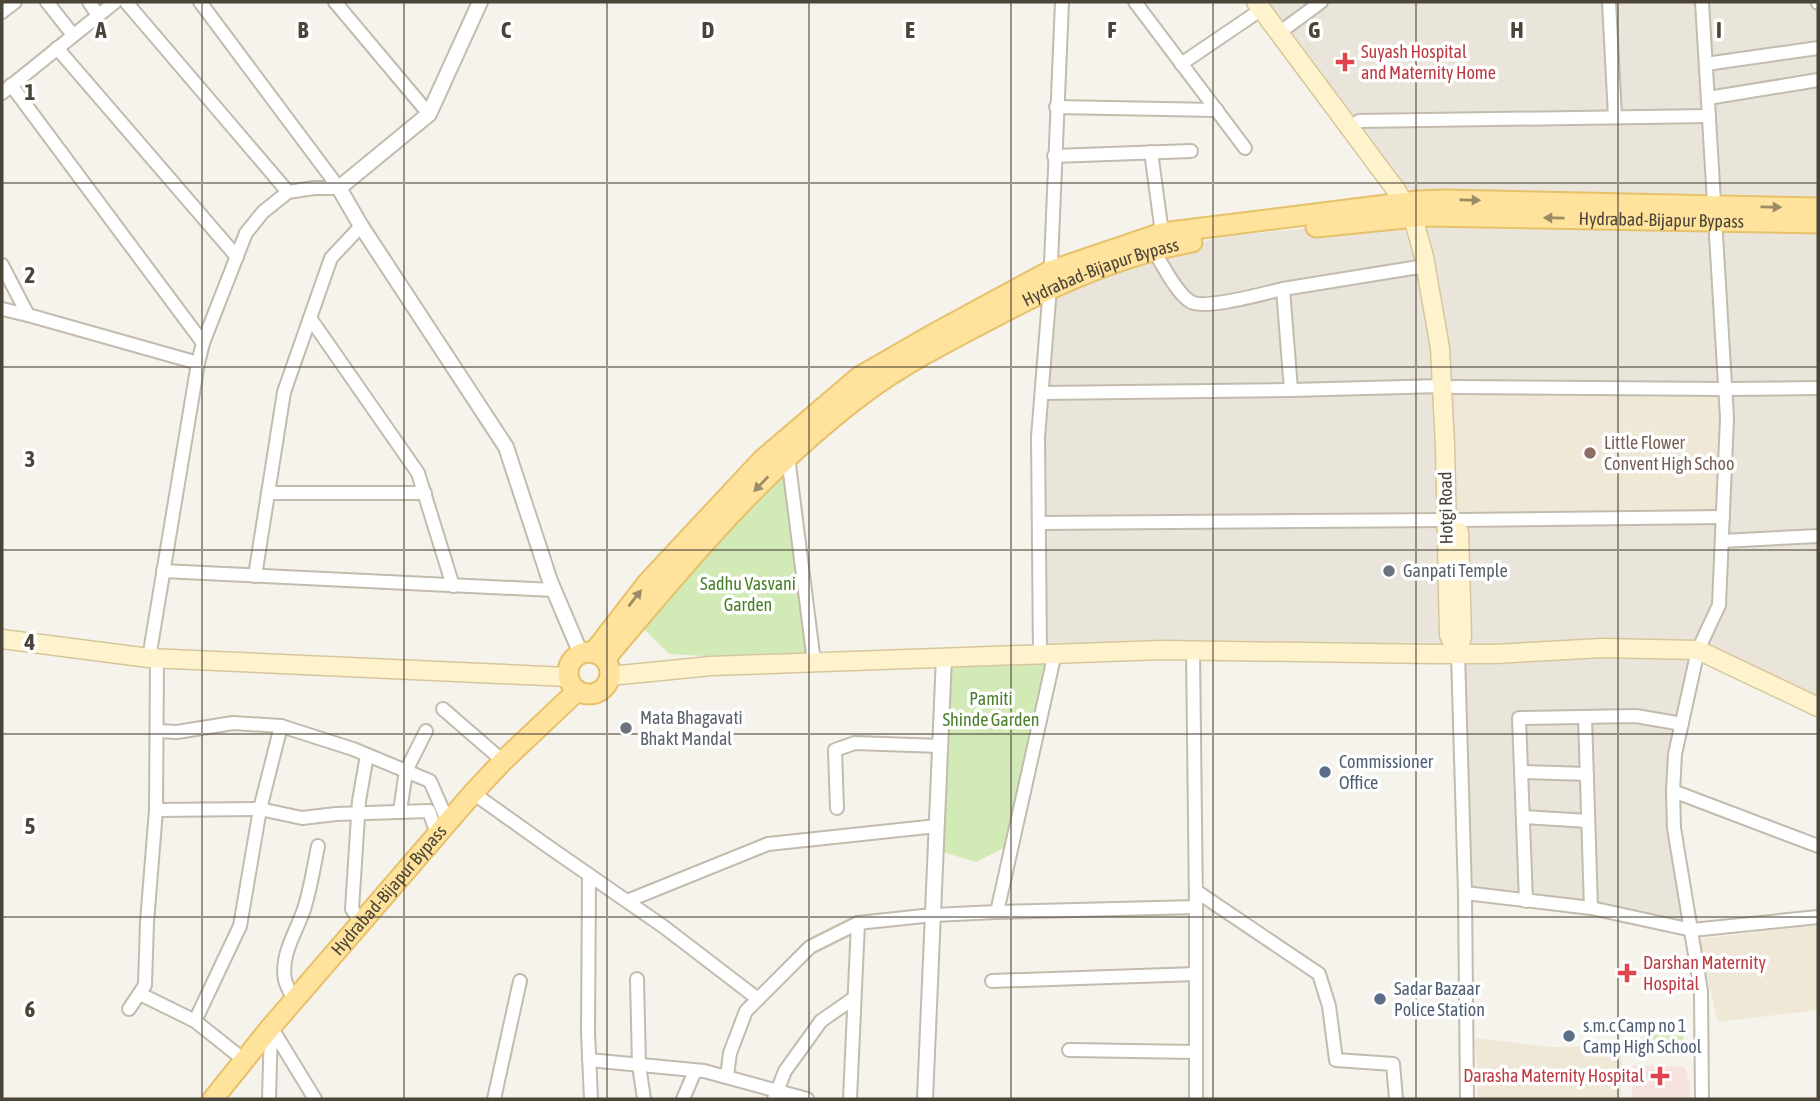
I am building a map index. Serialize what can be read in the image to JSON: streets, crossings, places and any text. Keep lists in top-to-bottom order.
{
  "streets": {
    "main road": ["Hydrabad-Bijapur Bypass", "Hotgi Road"]
  },
  "crossings": [
    ["Hydrabad-Bijapur Bypass", "Hotgi Road"]
  ],
  "parks": ["Sadhu Vasvani Garden", "Pamiti Shinde Garden"],
  "places": {
    "health": ["Suyash Hospital and Maternity Home", "Darshan Maternity Hospital", "Darasha Maternity Hospital"],
    "other": [
      "Little Flower Convent High Schoo",
      "Ganpati Temple",
      "Mata Bhagavati Bhakt Mandal",
      "Commissioner Office",
      "Sadar Bazaar Police Station",
      "s.m.c Camp no 1 Camp High School"
    ]
  },
  "grid": {
    "columns": [
      "A",
      "B",
      "C",
      "D",
      "E",
      "F",
      "G",
      "H",
      "I"
    ],
    "rows": [
      "1",
      "2",
      "3",
      "4",
      "5",
      "6"
    ]
  }
}
